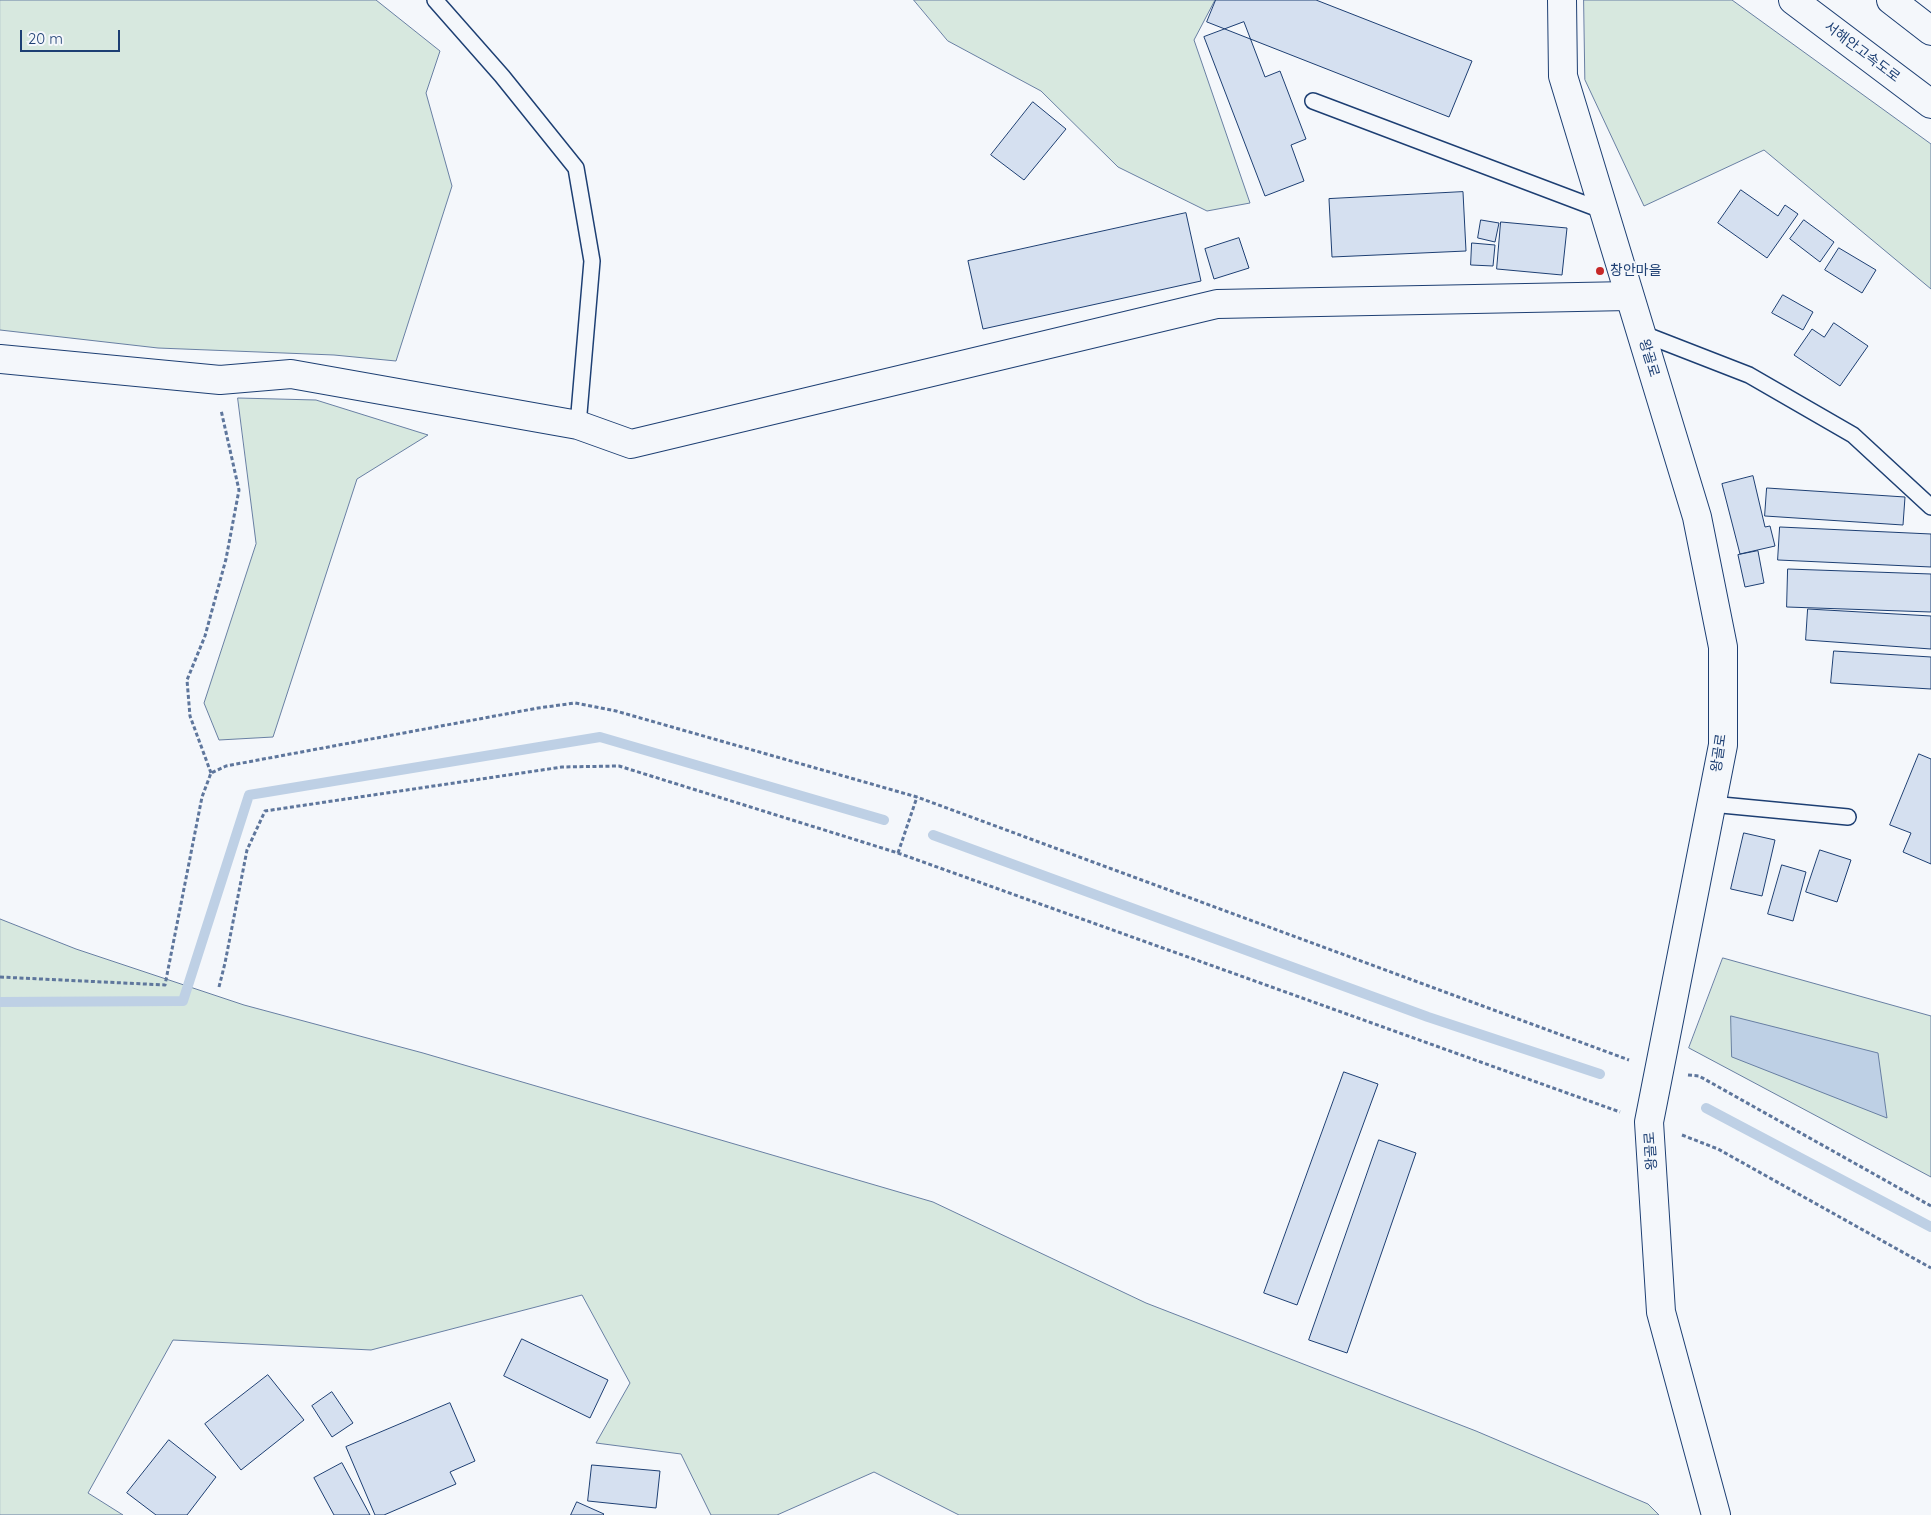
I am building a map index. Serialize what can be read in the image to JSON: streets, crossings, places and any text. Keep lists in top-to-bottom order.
{
  "streets": {
    "main road": ["서해안고속도로", "왕골로"]
  },
  "places": ["창안마을"],
  "scale_bar": "20 m"
}
